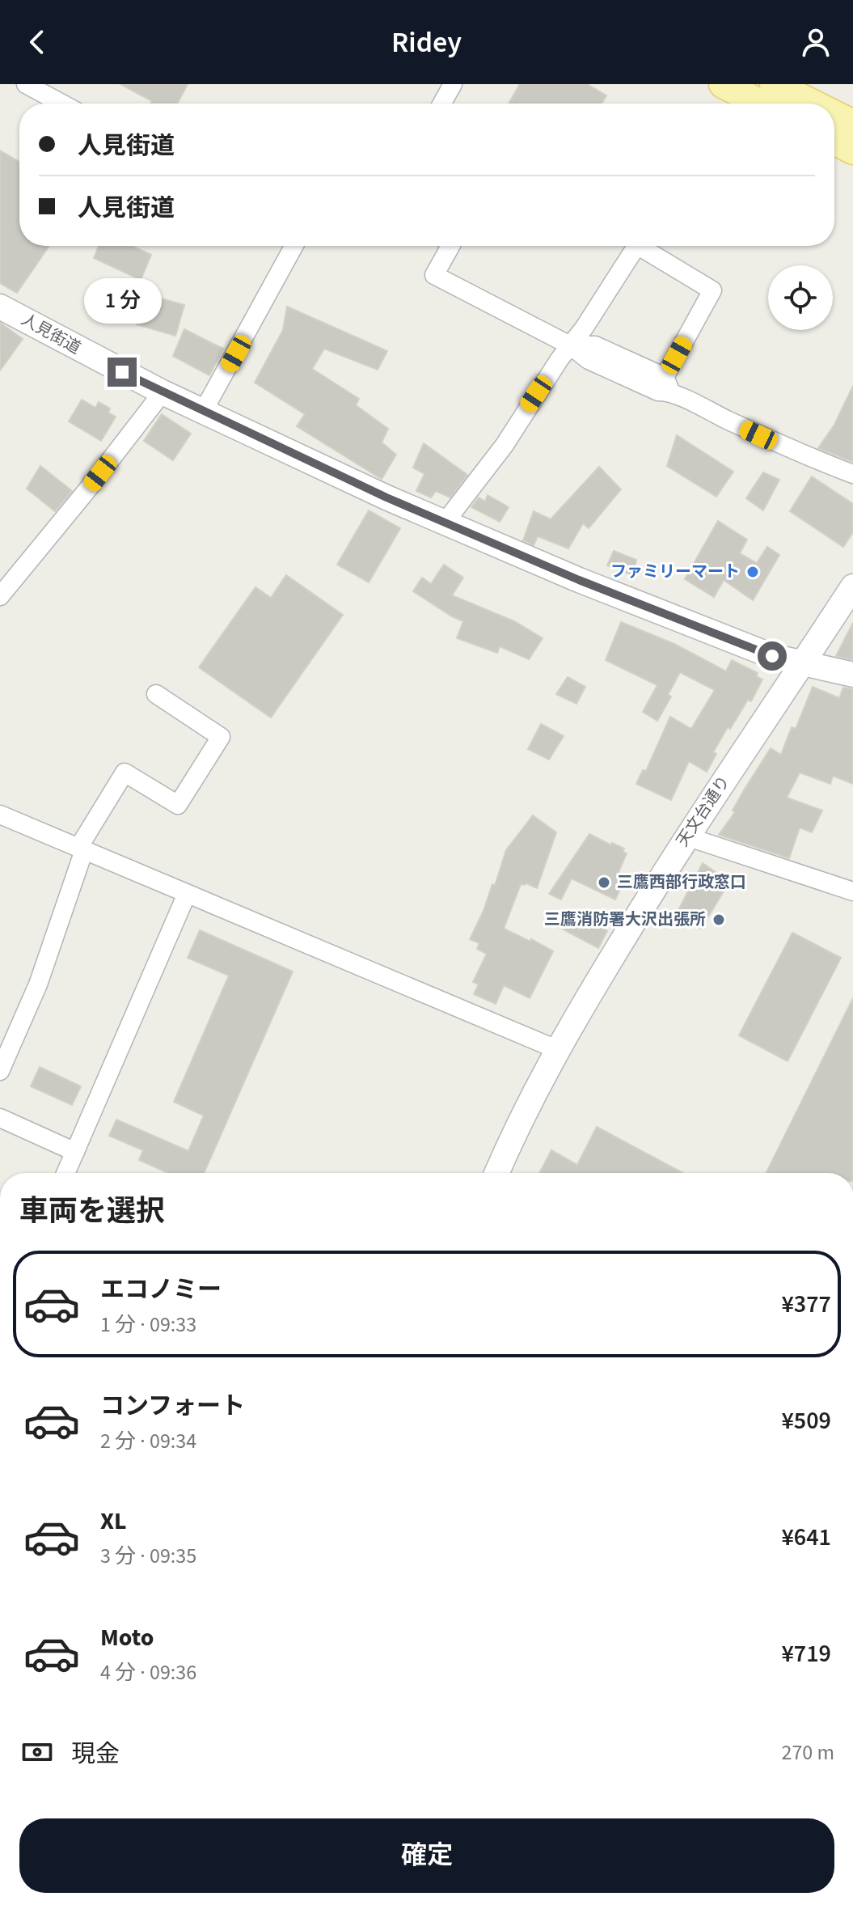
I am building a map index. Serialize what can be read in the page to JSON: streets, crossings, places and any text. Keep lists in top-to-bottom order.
{
  "streets": {
    "main road": ["人見街道", "天文台通り"]
  },
  "crossings": [
    ["人見街道", "天文台通り"]
  ],
  "places": ["ファミリーマート", "三鷹西部行政窓口", "三鷹消防署大沢出張所"],
  "page": {
    "header": "Ridey",
    "banner": ["人見街道", "人見街道"],
    "bubble": "1 分",
    "heading": "車両を選択",
    "list": [
      {
        "name": "エコノミー",
        "note": "1 分 · 09:33",
        "value": "¥377"
      },
      {
        "name": "コンフォート",
        "note": "2 分 · 09:34",
        "value": "¥509"
      },
      {
        "name": "XL",
        "note": "3 分 · 09:35",
        "value": "¥641"
      },
      {
        "name": "Moto",
        "note": "4 分 · 09:36",
        "value": "¥719"
      }
    ],
    "pay": ["現金", "270 m"],
    "buttons": "確定"
  }
}
